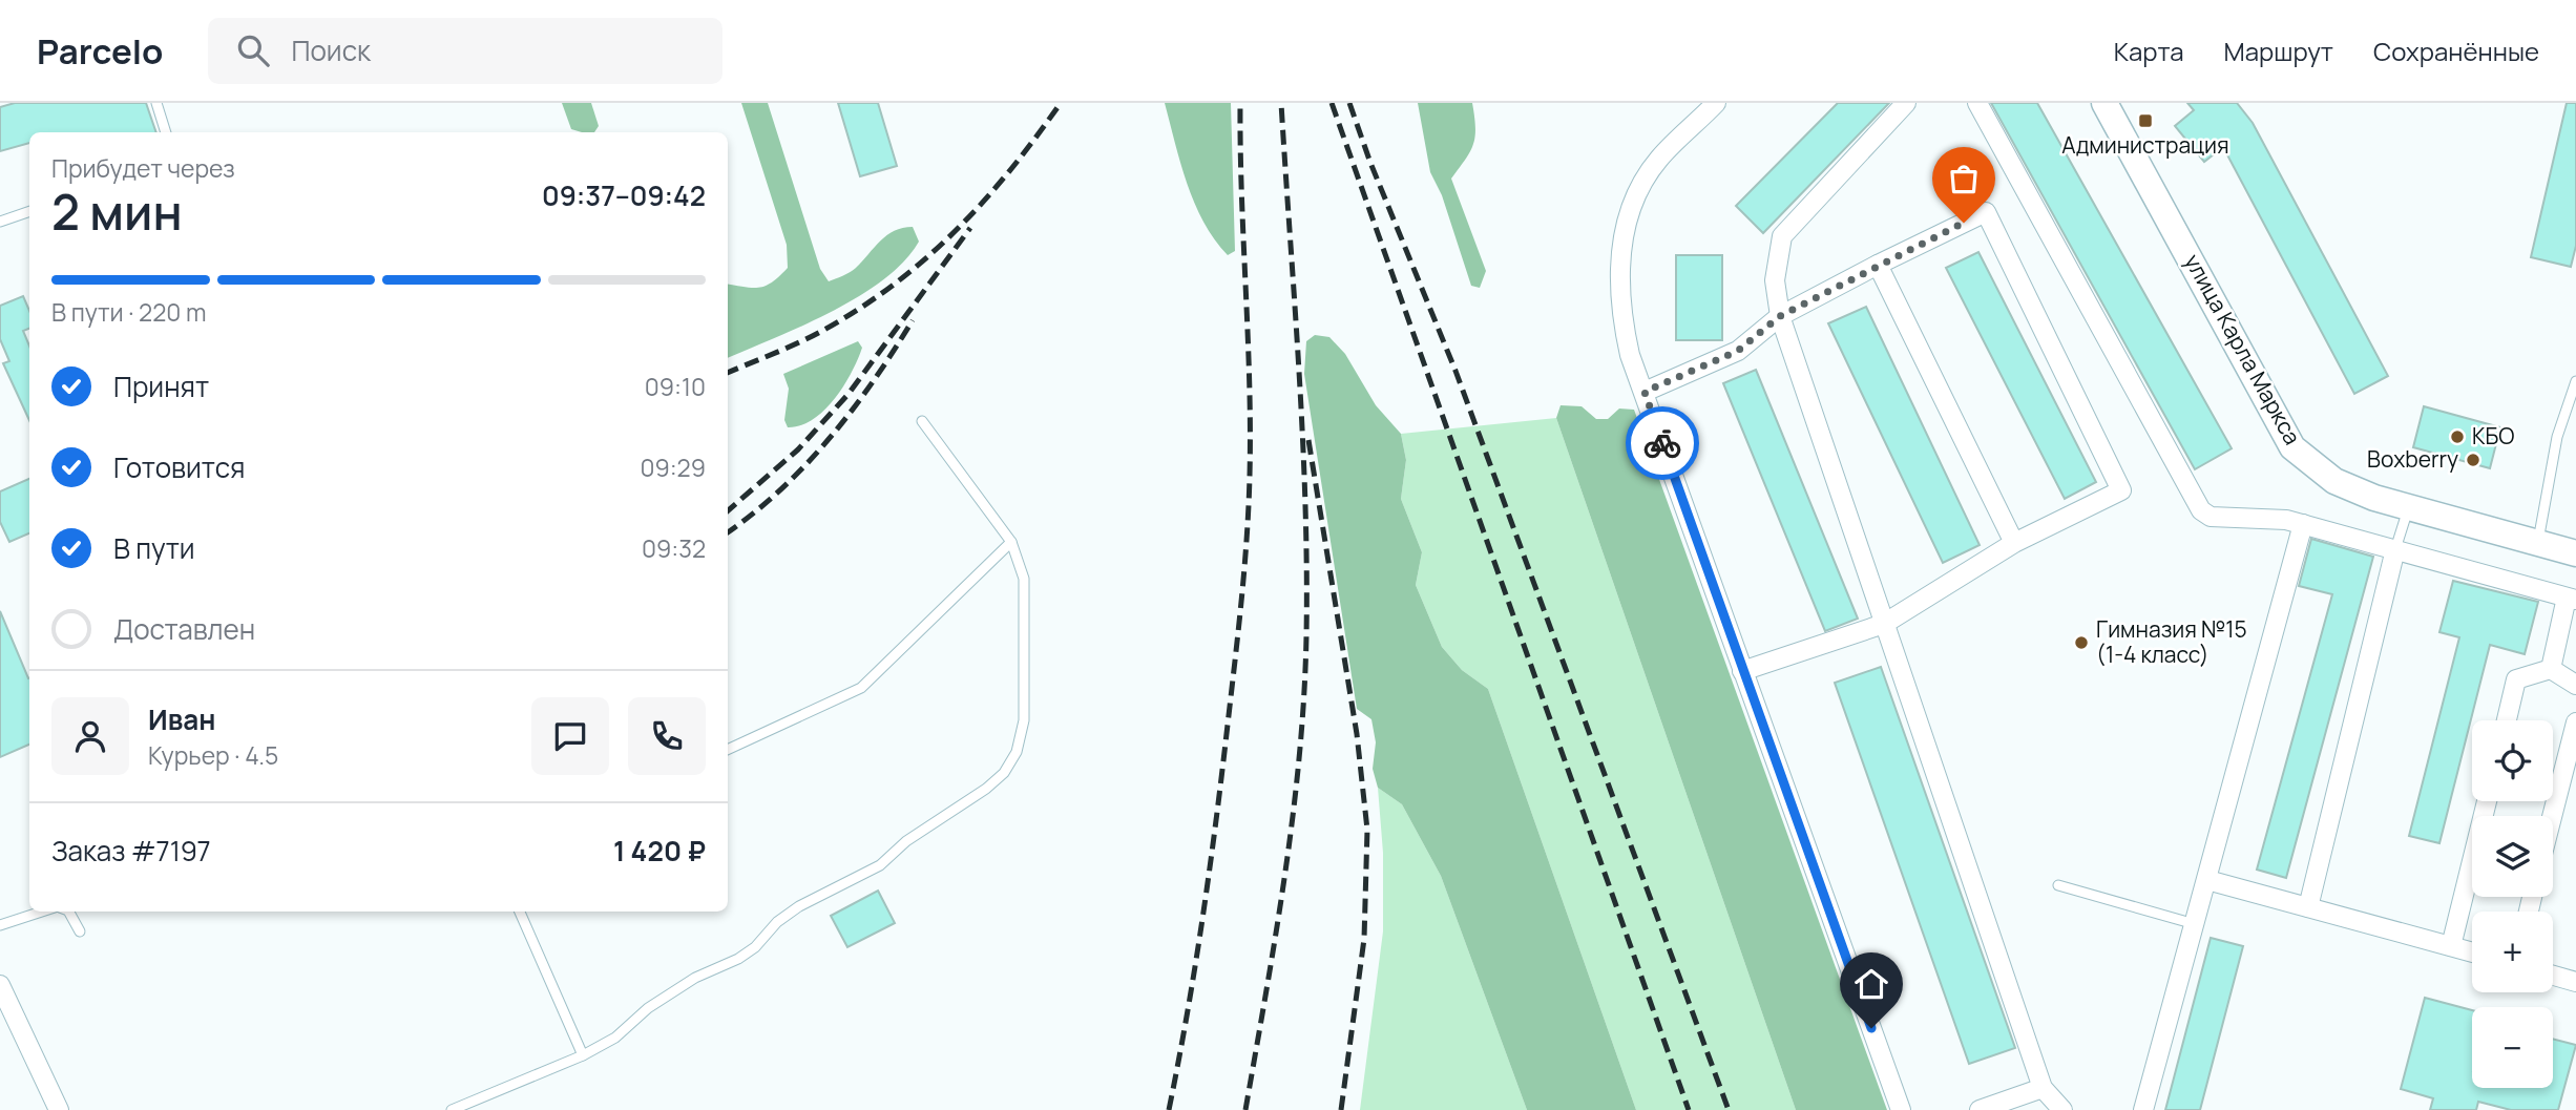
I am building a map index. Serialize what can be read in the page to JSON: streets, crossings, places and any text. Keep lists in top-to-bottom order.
{
  "streets": {
    "street": ["улица Карла Маркса"]
  },
  "places": {
    "transit": ["Администрация"],
    "other": ["КБО", "Boxberry", "Гимназия №15 (1-4 класс)"]
  },
  "page": {
    "header": "Parcelo",
    "search": "Поиск",
    "nav": ["Карта", "Маршрут", "Сохранённые"],
    "heading": ["2 мин", "Прибудет через", "09:37–09:42"],
    "panel": [
      "Иван",
      "Курьер · 4.5",
      "Заказ #7197",
      "1 420 ₽"
    ],
    "bar": "В пути · 220 m",
    "list": [
      ["Принят", "09:10"],
      ["Готовится", "09:29"],
      ["В пути", "09:32"],
      "Доставлен"
    ],
    "map_buttons": ["+", "−"]
  }
}
